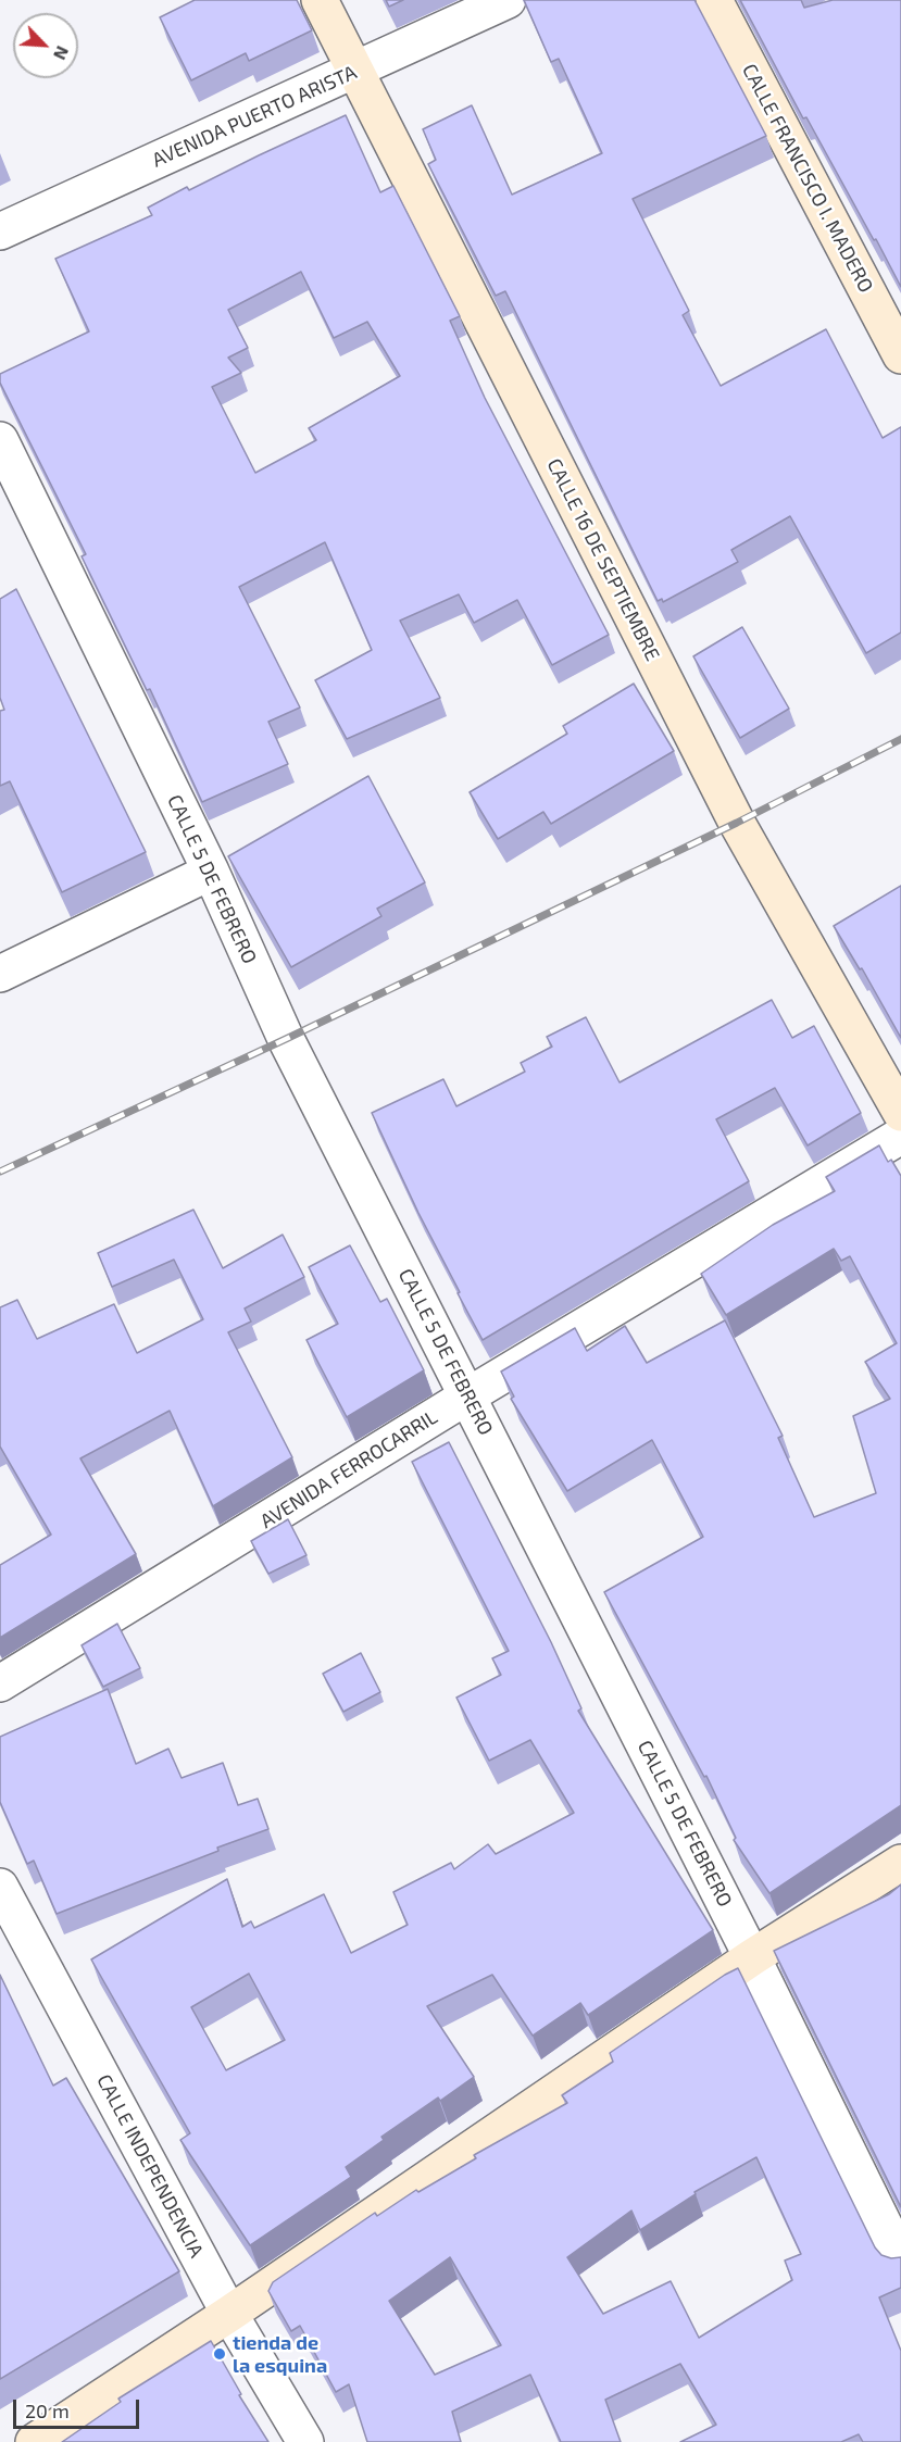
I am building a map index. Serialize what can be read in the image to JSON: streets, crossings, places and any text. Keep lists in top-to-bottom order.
{
  "streets": {
    "main road": ["CALLE FRANCISCO I. MADERO", "CALLE 16 DE SEPTIEMBRE"],
    "street": [
      "AVENIDA PUERTO ARISTA",
      "CALLE 5 DE FEBRERO",
      "AVENIDA FERROCARRIL",
      "CALLE INDEPENDENCIA"
    ]
  },
  "crossings": [
    ["AVENIDA PUERTO ARISTA", "CALLE 16 DE SEPTIEMBRE"],
    ["CALLE 5 DE FEBRERO", "AVENIDA FERROCARRIL"]
  ],
  "places": ["tienda de la esquina"],
  "scale_bar": "20 m",
  "north": "bottom right"
}
